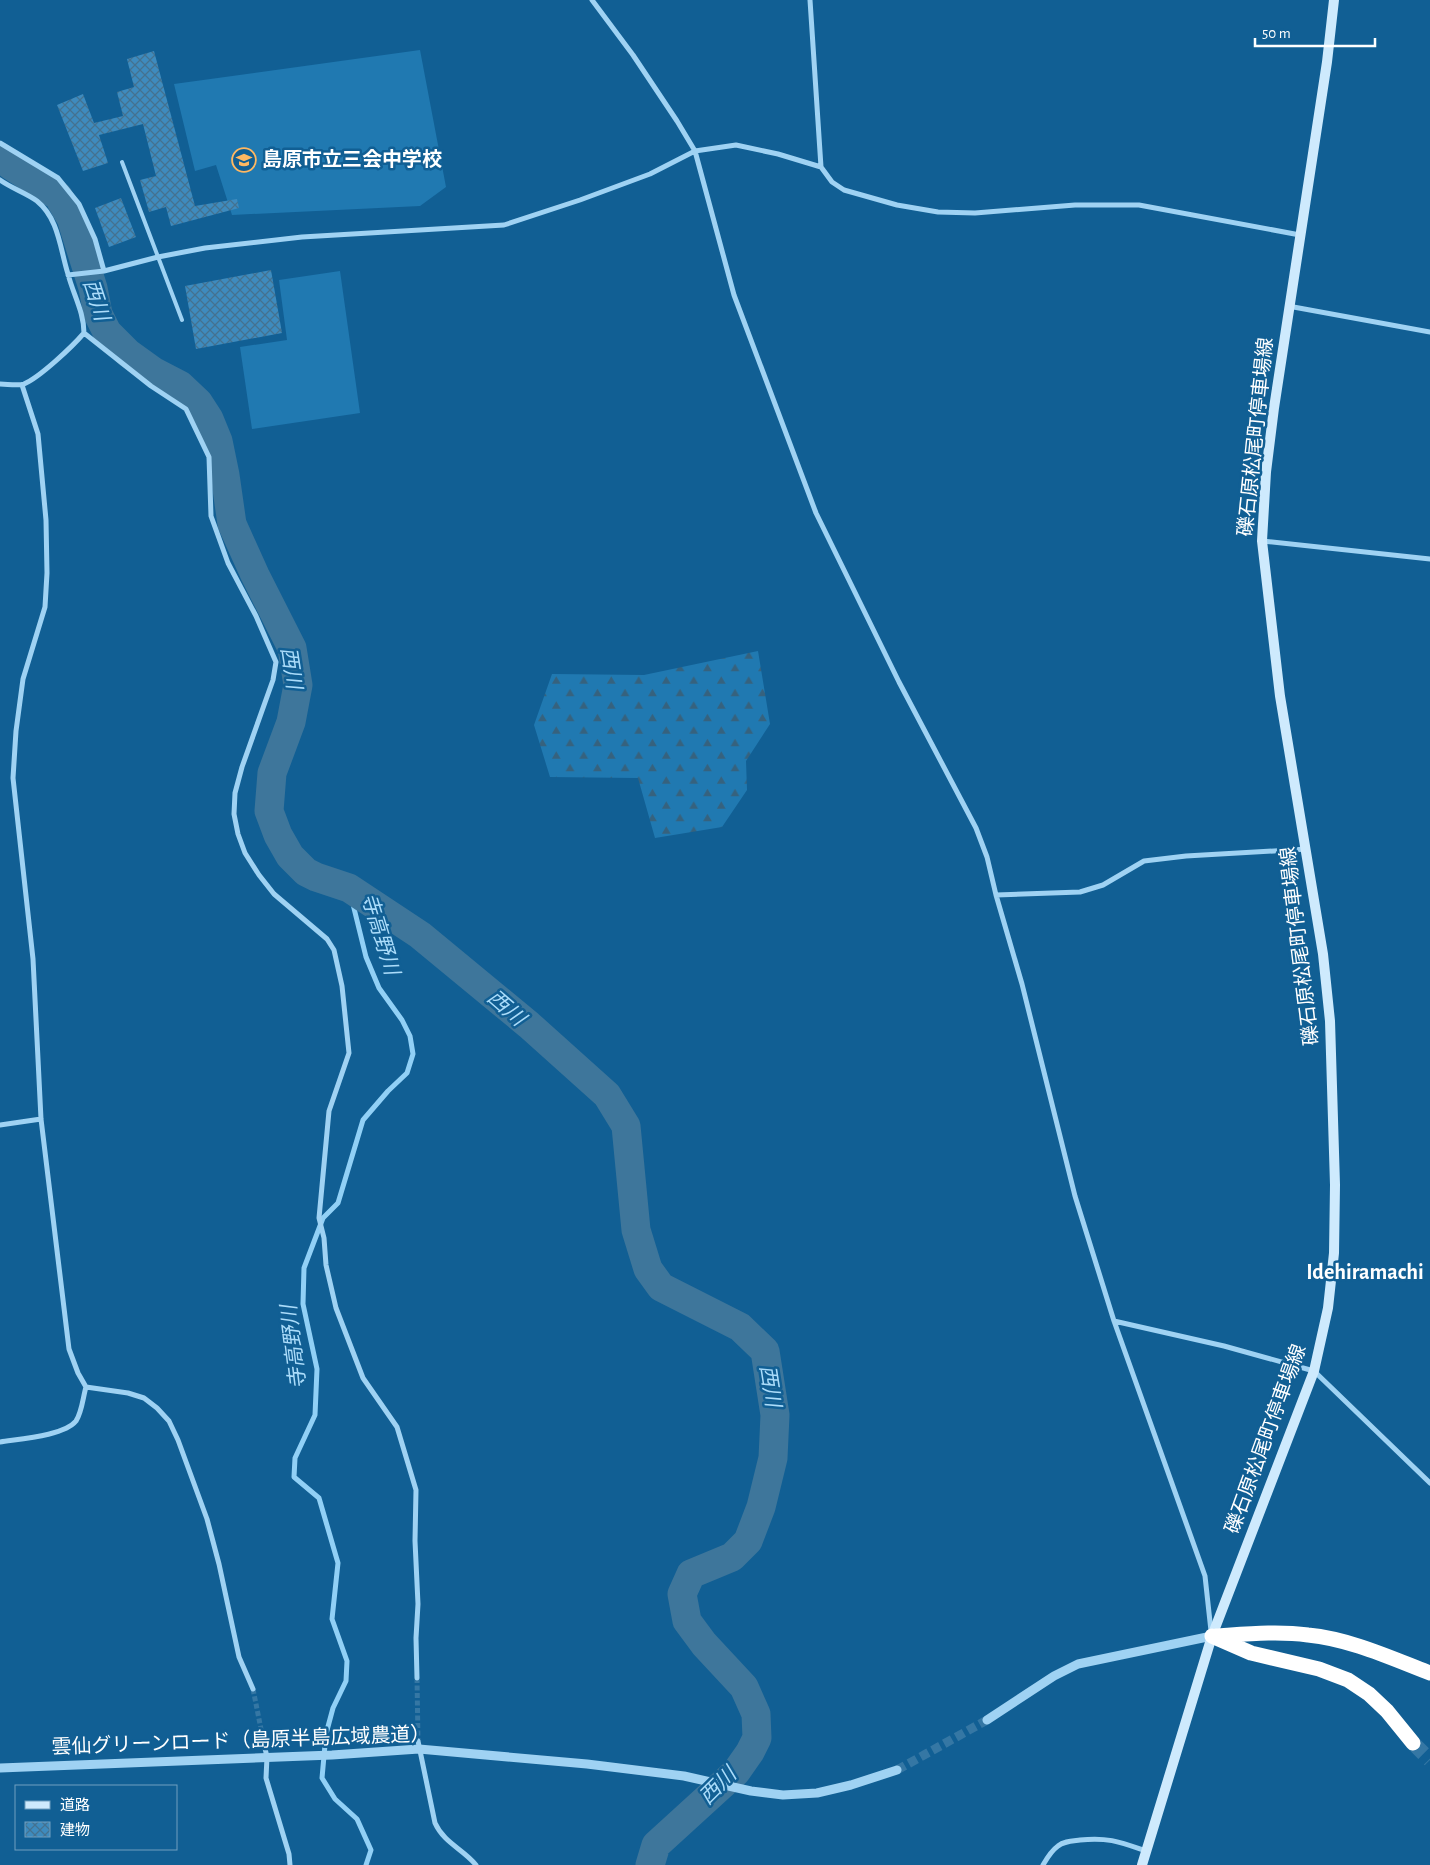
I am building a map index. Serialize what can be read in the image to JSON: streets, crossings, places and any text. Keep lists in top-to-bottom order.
{
  "streets": {
    "main road": ["礫石原松尾町停車場線"],
    "street": ["雲仙グリーンロード（島原半島広域農道）"]
  },
  "districts": ["Idehiramachi"],
  "water": ["西川", "寺高野川"],
  "places": {
    "school or university": ["島原市立三会中学校"]
  },
  "legend": ["道路", "建物"],
  "scale_bar": "50 m"
}
